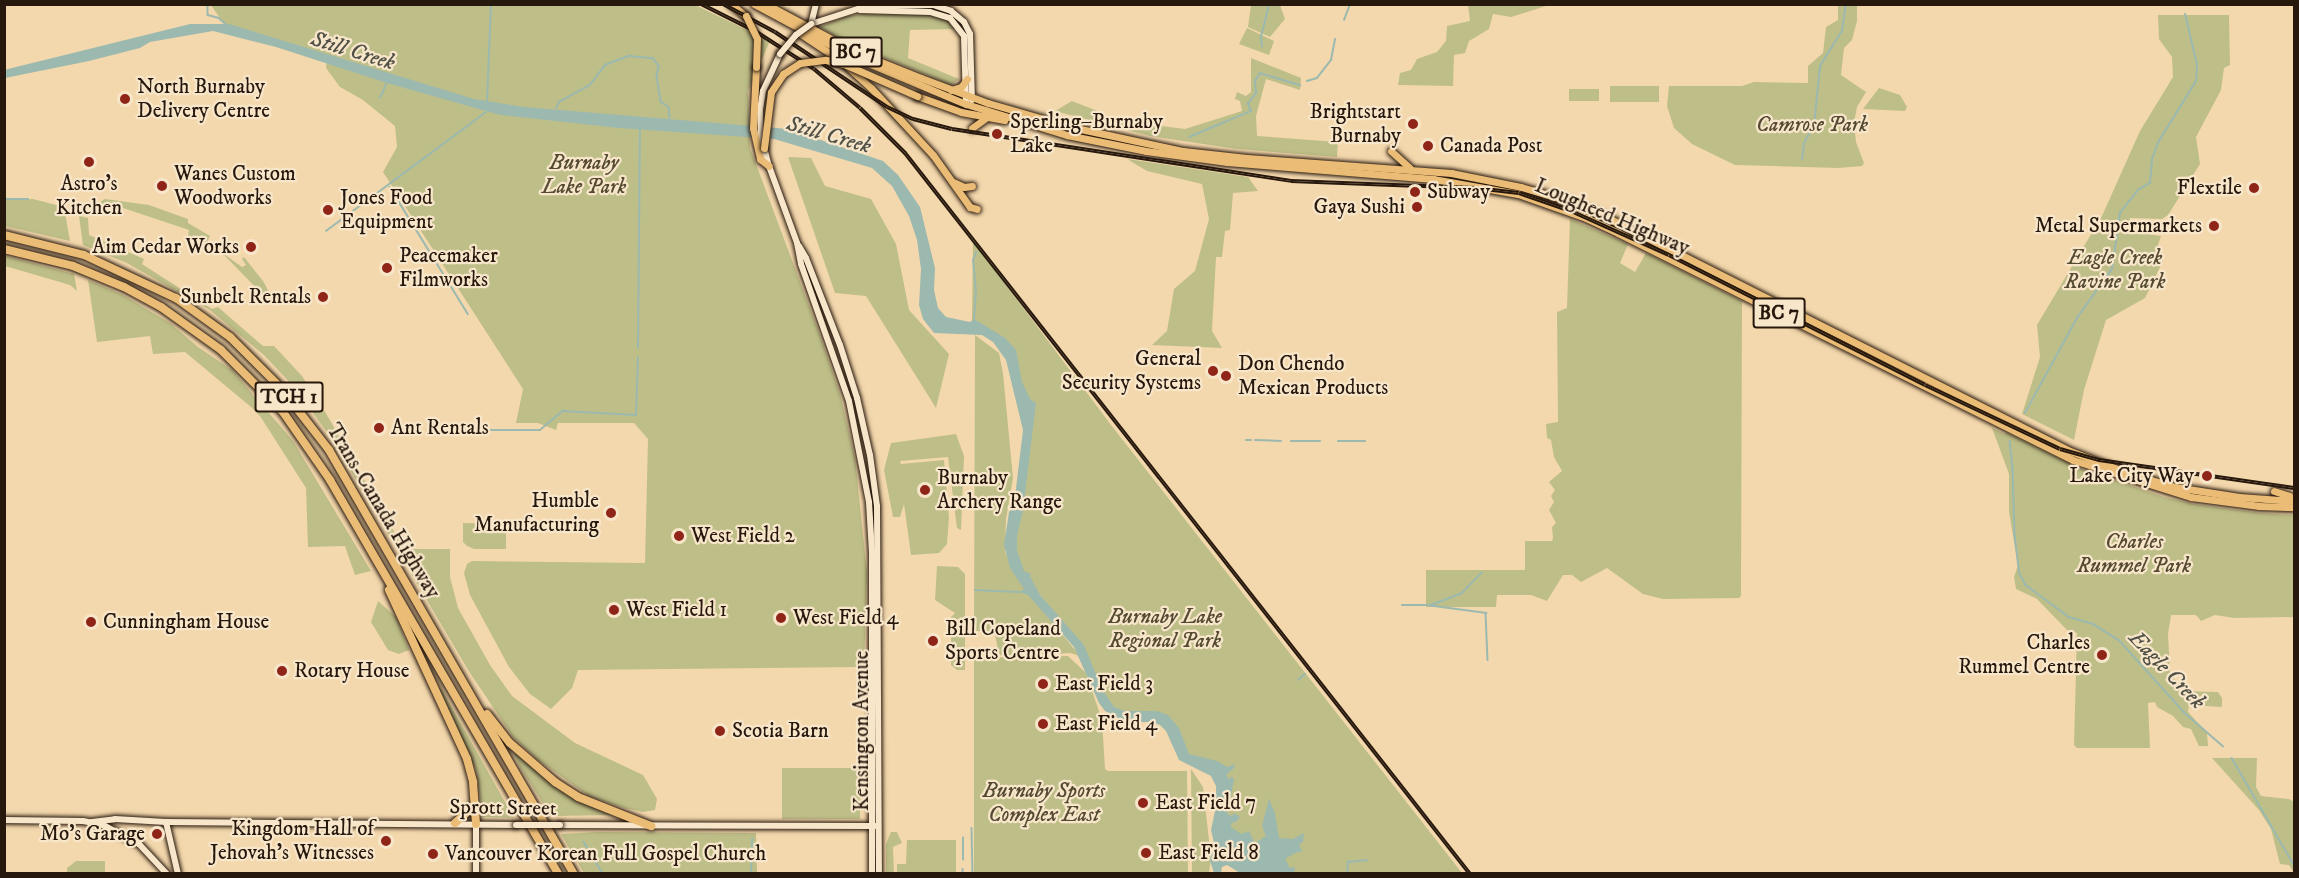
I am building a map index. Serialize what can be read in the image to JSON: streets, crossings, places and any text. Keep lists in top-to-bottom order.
{
  "streets": {
    "highway": ["TCH 1", "Trans-Canada Highway"],
    "main road": [
      "BC 7",
      "Lougheed Highway",
      "Kensington Avenue",
      "Sprott Street"
    ]
  },
  "crossings": [
    ["Kensington Avenue", "Sprott Street"]
  ],
  "water": ["Still Creek", "Eagle Creek"],
  "parks": [
    "Camrose Park",
    "Burnaby Lake Park",
    "Eagle Creek Ravine Park",
    "Charles Rummel Park",
    "Burnaby Lake Regional Park",
    "Burnaby Sports Complex East"
  ],
  "places": [
    "North Burnaby Delivery Centre",
    "Brightstart Burnaby",
    "Sperling–Burnaby Lake",
    "Canada Post",
    "Astro's Kitchen",
    "Wanes Custom Woodworks",
    "Flextile",
    "Subway",
    "Gaya Sushi",
    "Jones Food Equipment",
    "Metal Supermarkets",
    "Aim Cedar Works",
    "Peacemaker Filmworks",
    "Sunbelt Rentals",
    "General Security Systems",
    "Don Chendo Mexican Products",
    "Ant Rentals",
    "Lake City Way",
    "Burnaby Archery Range",
    "Humble Manufacturing",
    "West Field 2",
    "West Field 1",
    "West Field 4",
    "Cunningham House",
    "Bill Copeland Sports Centre",
    "Charles Rummel Centre",
    "Rotary House",
    "East Field 3",
    "East Field 4",
    "Scotia Barn",
    "East Field 7",
    "Mo's Garage",
    "Kingdom Hall of Jehovah's Witnesses",
    "East Field 8",
    "Vancouver Korean Full Gospel Church"
  ]
}
